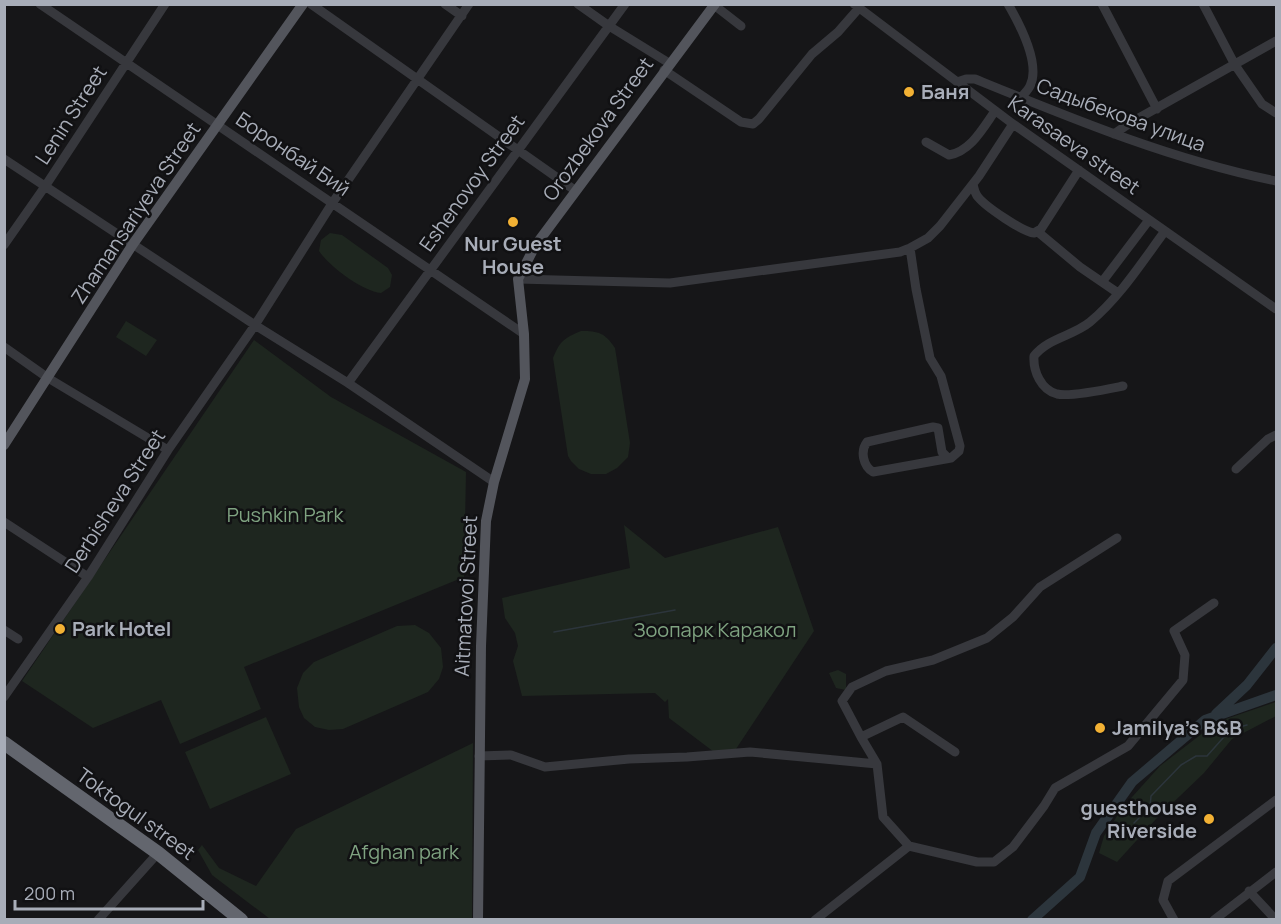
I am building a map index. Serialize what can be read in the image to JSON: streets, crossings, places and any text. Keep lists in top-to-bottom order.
{
  "streets": {
    "highway": ["Toktogul street"],
    "main road": ["Orozbekova Street", "Zhamansariyeva Street", "Aitmatovoi Street"],
    "street": [
      "Lenin Street",
      "Садыбекова улица",
      "Karasaeva street",
      "Боронбай Бий",
      "Eshenovoy Street",
      "Derbisheva Street"
    ]
  },
  "crossings": [
    ["Lenin Street", "Боронбай Бий"],
    ["Садыбекова улица", "Karasaeva street"],
    ["Orozbekova Street", "Aitmatovoi Street"],
    ["Боронбай Бий", "Eshenovoy Street"],
    ["Боронбай Бий", "Zhamansariyeva Street"],
    ["Боронбай Бий", "Derbisheva Street"],
    ["Боронбай Бий", "Aitmatovoi Street"]
  ],
  "parks": ["Pushkin Park", "Зоопарк Каракол", "Afghan park"],
  "places": [
    "Баня",
    "Nur Guest House",
    "Park Hotel",
    "Jamilya's B&B",
    "guesthouse Riverside"
  ],
  "scale_bar": "200 m"
}
